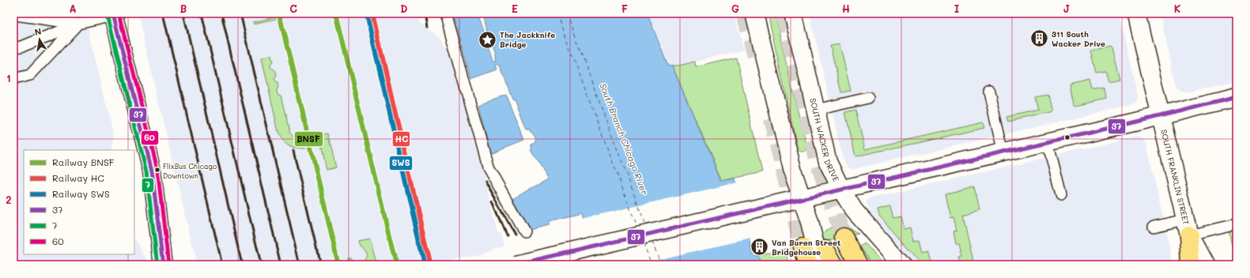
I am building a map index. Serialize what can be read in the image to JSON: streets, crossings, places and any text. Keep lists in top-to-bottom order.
{
  "streets": {
    "main road": ["SOUTH WACKER DRIVE", "SOUTH FRANKLIN STREET"]
  },
  "water": ["South Branch Chicago River"],
  "places": {
    "building": ["311 South Wacker Drive", "Van Buren Street Bridgehouse"],
    "place": ["The Jackknife Bridge"],
    "other": ["FlixBus Chicago Downtown"]
  },
  "lines": [
    "rail line BNSF",
    "rail line HC",
    "transit line 37",
    "transit line 60",
    "rail line SWS",
    "transit line 7"
  ],
  "legend": [
    "Railway BNSF",
    "Railway HC",
    "Railway SWS",
    "37",
    "7",
    "60"
  ],
  "north": "top",
  "grid": {
    "columns": [
      "A",
      "B",
      "C",
      "D",
      "E",
      "F",
      "G",
      "H",
      "I",
      "J",
      "K"
    ],
    "rows": ["1", "2"]
  }
}
